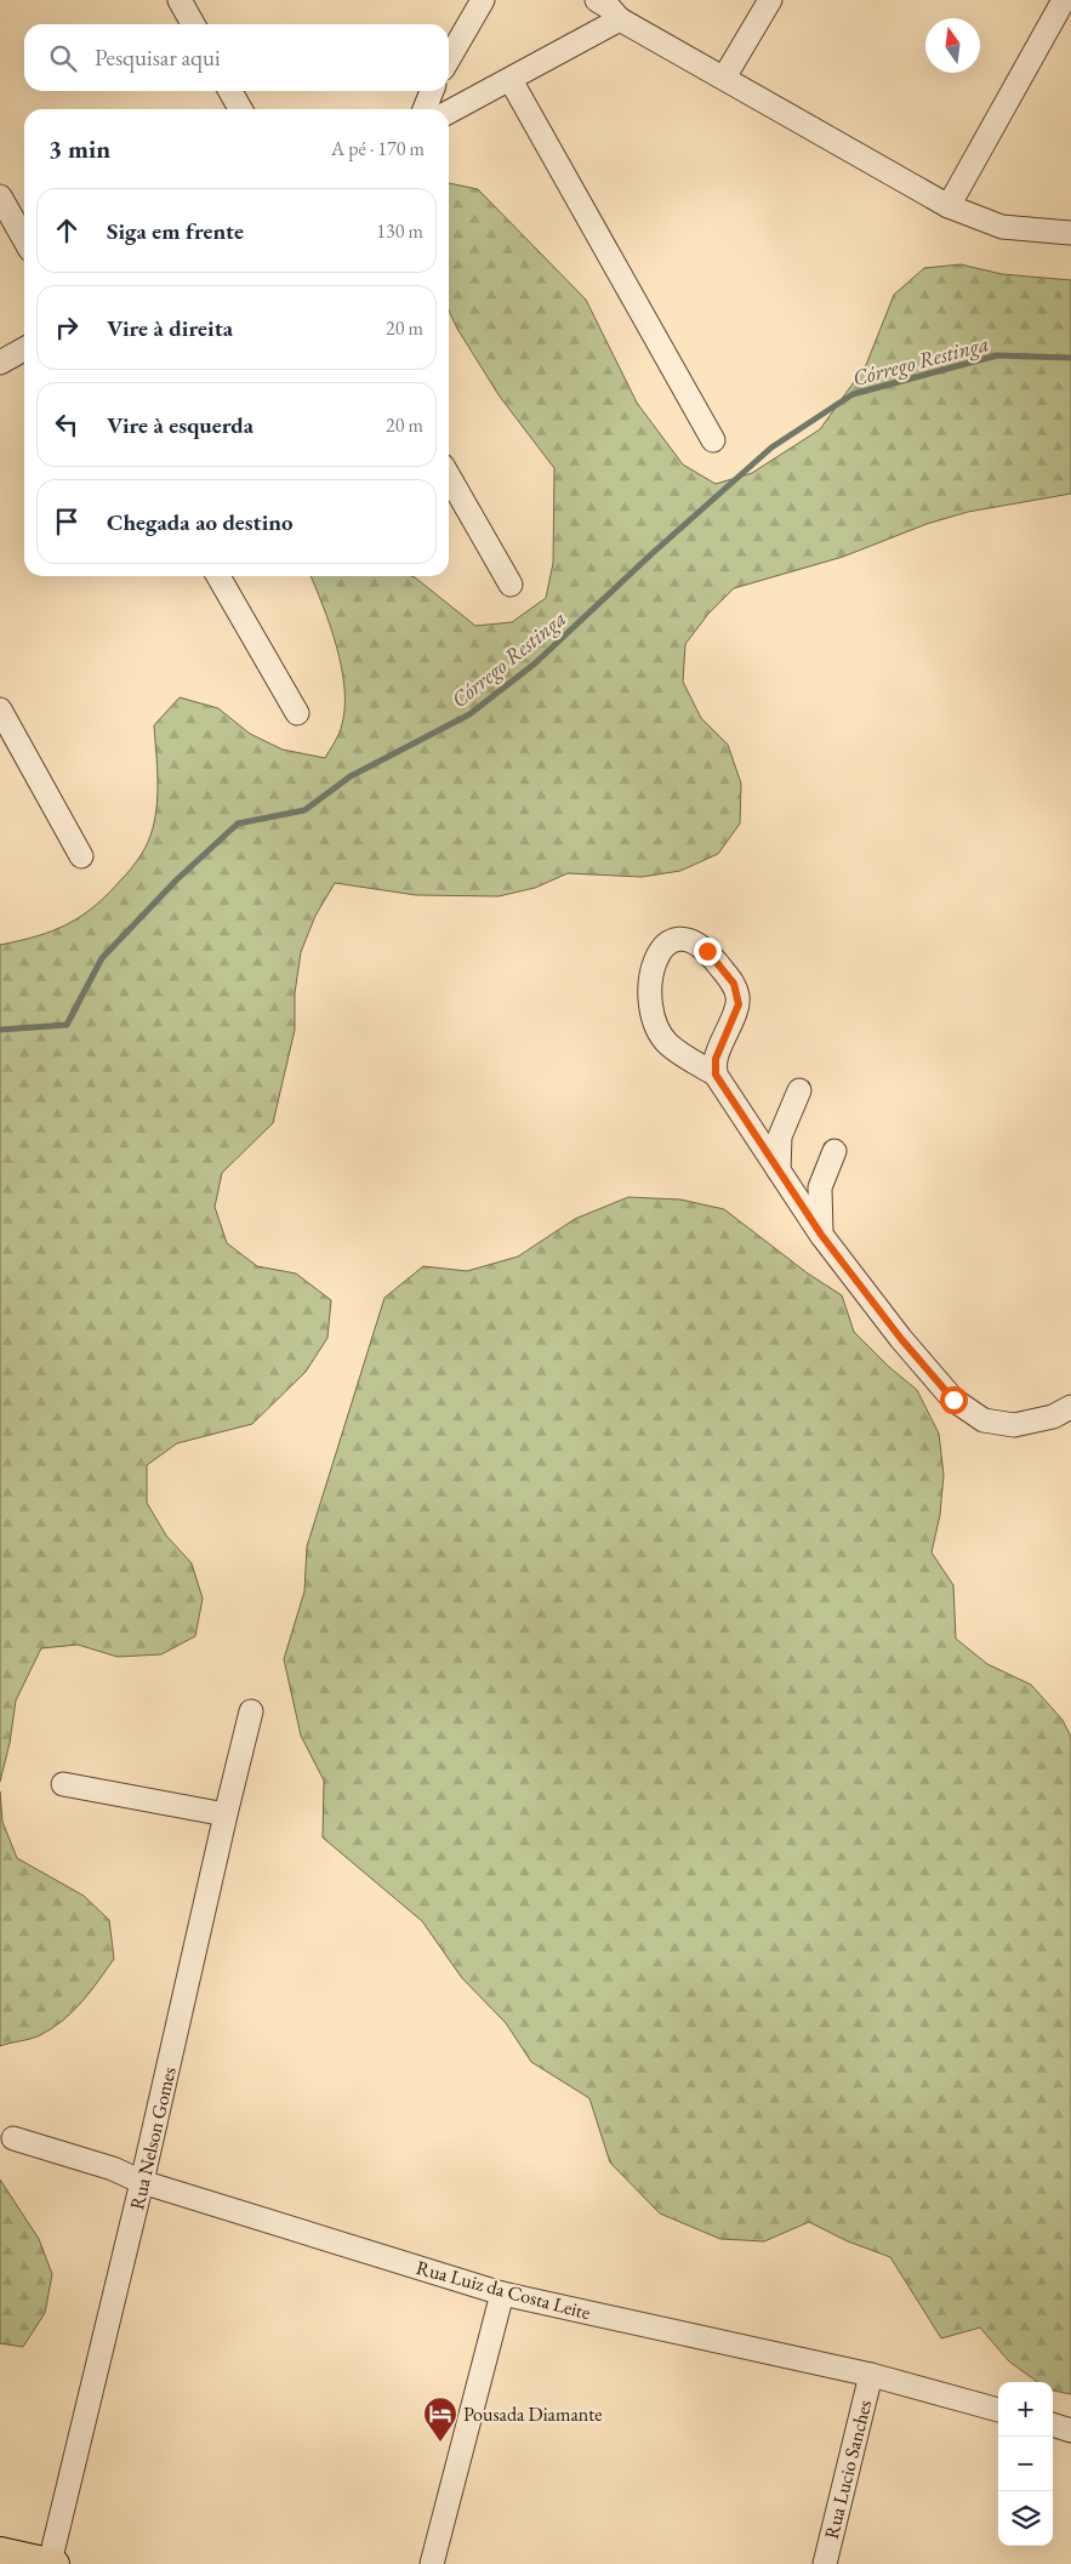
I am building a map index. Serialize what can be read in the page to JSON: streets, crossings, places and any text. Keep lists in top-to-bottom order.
{
  "streets": {
    "street": ["Rua Nelson Gomes", "Rua Luiz da Costa Leite", "Rua Lucio Sanches"]
  },
  "crossings": [
    ["Rua Nelson Gomes", "Rua Luiz da Costa Leite"],
    ["Rua Luiz da Costa Leite", "Rua Lucio Sanches"]
  ],
  "water": ["Córrego Restinga"],
  "places": {
    "hotel": ["Pousada Diamante"]
  },
  "north": "top",
  "page": {
    "search": "Pesquisar aqui",
    "heading": ["3 min", "A pé · 170 m"],
    "list": [
      ["Siga em frente", "130 m"],
      ["Vire à direita", "20 m"],
      ["Vire à esquerda", "20 m"],
      "Chegada ao destino"
    ],
    "map_buttons": ["+", "−"]
  }
}
